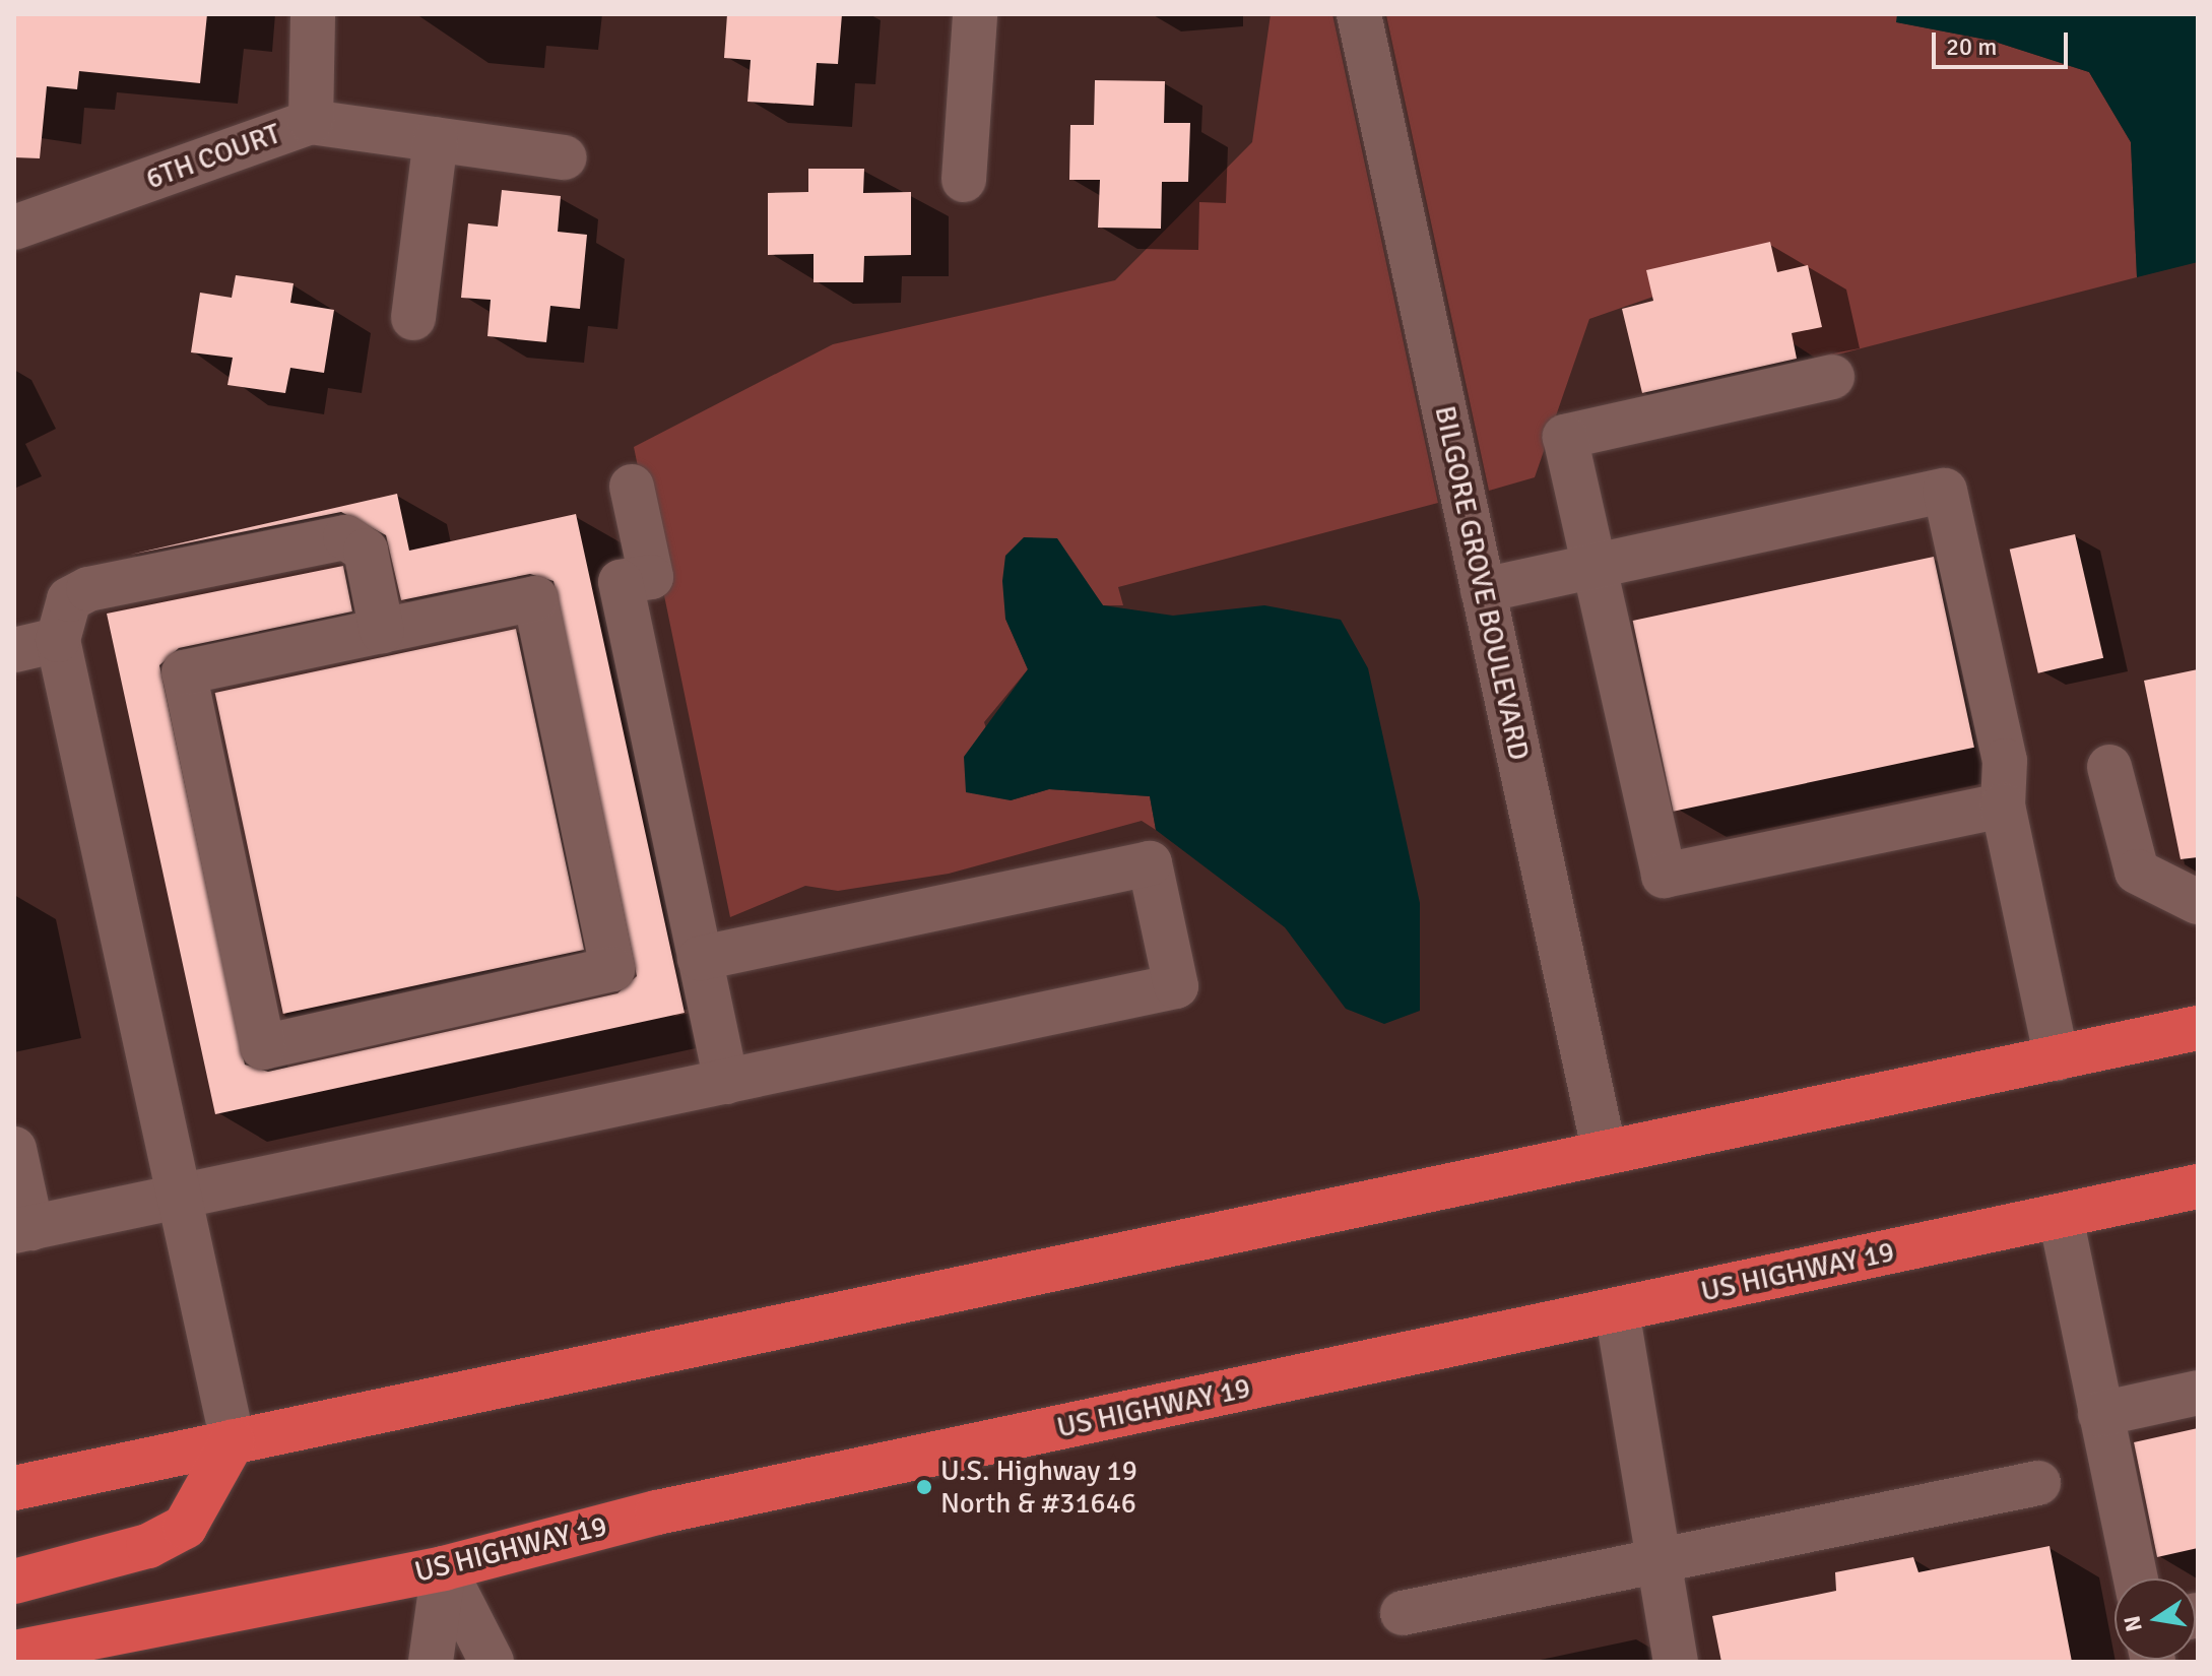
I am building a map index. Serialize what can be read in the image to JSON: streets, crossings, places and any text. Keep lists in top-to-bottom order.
{
  "streets": {
    "highway": ["US HIGHWAY 19"],
    "street": ["6TH COURT", "BILGORE GROVE BOULEVARD"]
  },
  "places": ["U.S. Highway 19 North & #31646"],
  "scale_bar": "20 m",
  "north": "left"
}
